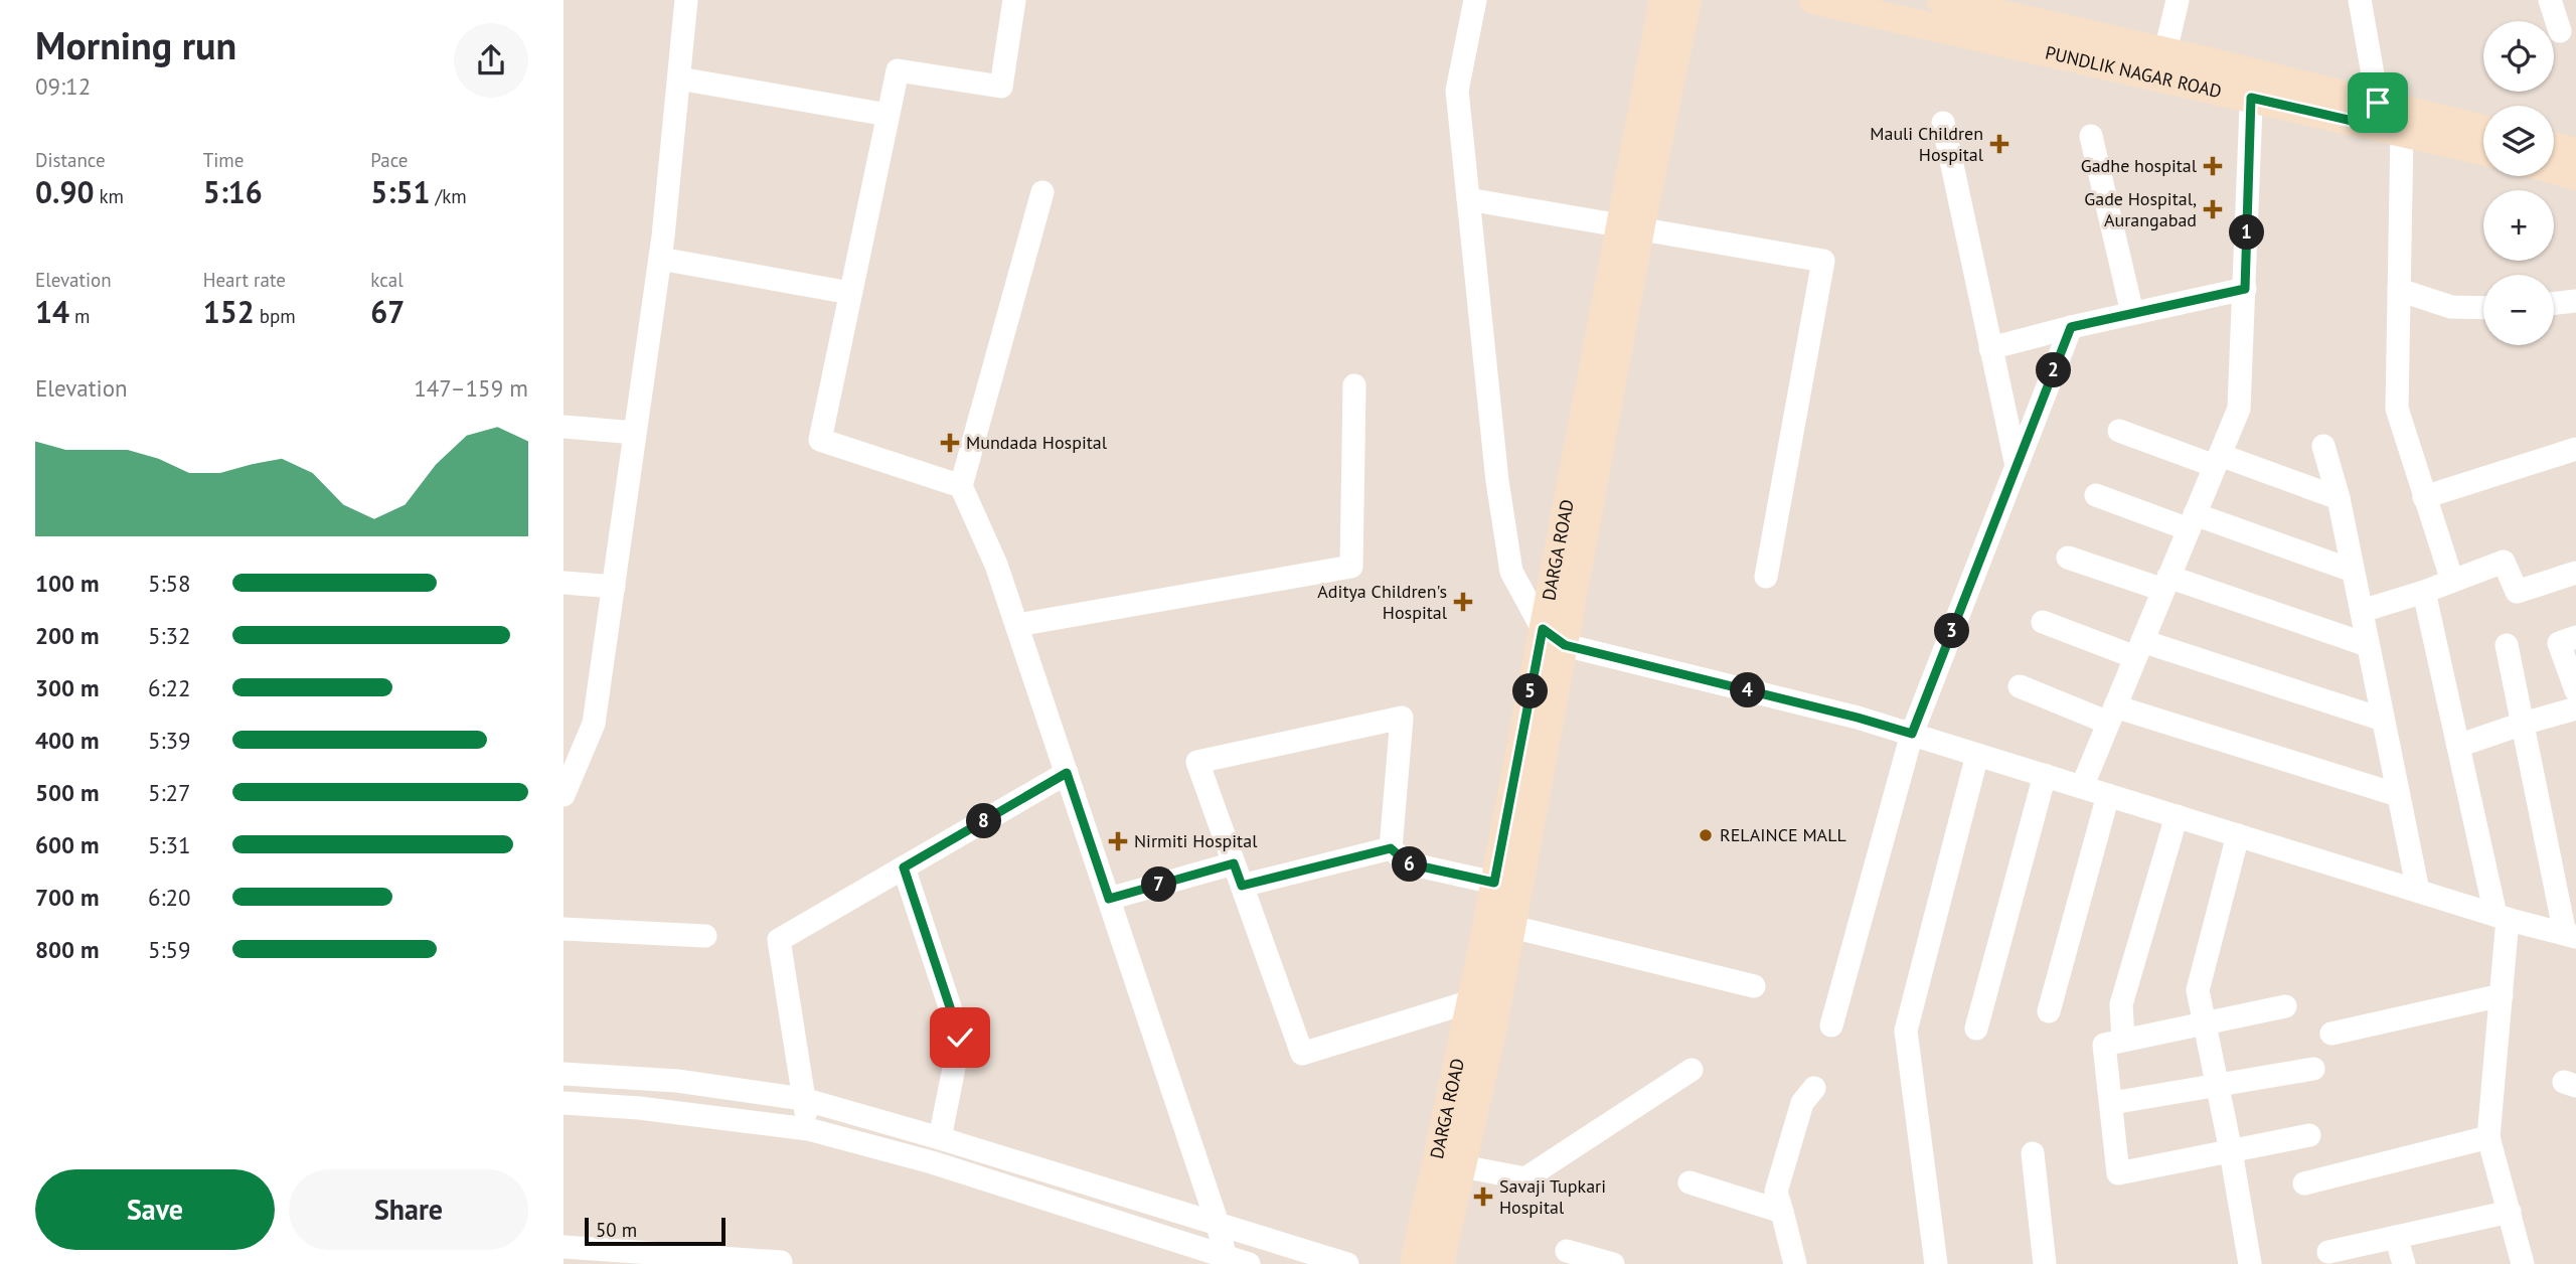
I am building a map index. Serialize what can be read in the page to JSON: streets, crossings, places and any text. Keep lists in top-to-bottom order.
{
  "streets": {
    "main road": ["PUNDLIK NAGAR ROAD", "DARGA ROAD"]
  },
  "places": {
    "health": [
      "Mauli Children Hospital",
      "Gadhe hospital",
      "Gade Hospital, Aurangabad",
      "Mundada Hospital",
      "Aditya Children's Hospital",
      "Nirmiti Hospital",
      "Savaji Tupkari Hospital"
    ],
    "other": ["RELAINCE MALL"]
  },
  "scale_bar": "50 m",
  "page": {
    "heading": ["Morning run", "09:12"],
    "map_buttons": ["+", "−"],
    "stats": [
      ["Distance", "0.90 km"],
      ["Time", "5:16"],
      ["Pace", "5:51 /km"],
      ["Elevation", "14 m"],
      ["Heart rate", "152 bpm"],
      ["kcal", "67"]
    ],
    "pins": [
      "1",
      "2",
      "3",
      "4",
      "5",
      "8",
      "6",
      "7"
    ],
    "chart": ["Elevation", "147–159 m"],
    "list": [
      {
        "name": "100 m",
        "note": "5:58"
      },
      {
        "name": "200 m",
        "note": "5:32"
      },
      {
        "name": "300 m",
        "note": "6:22"
      },
      {
        "name": "400 m",
        "note": "5:39"
      },
      {
        "name": "500 m",
        "note": "5:27"
      },
      {
        "name": "600 m",
        "note": "5:31"
      },
      {
        "name": "700 m",
        "note": "6:20"
      },
      {
        "name": "800 m",
        "note": "5:59"
      }
    ],
    "buttons": ["Save", "Share"],
    "scale": "50 m"
  }
}
